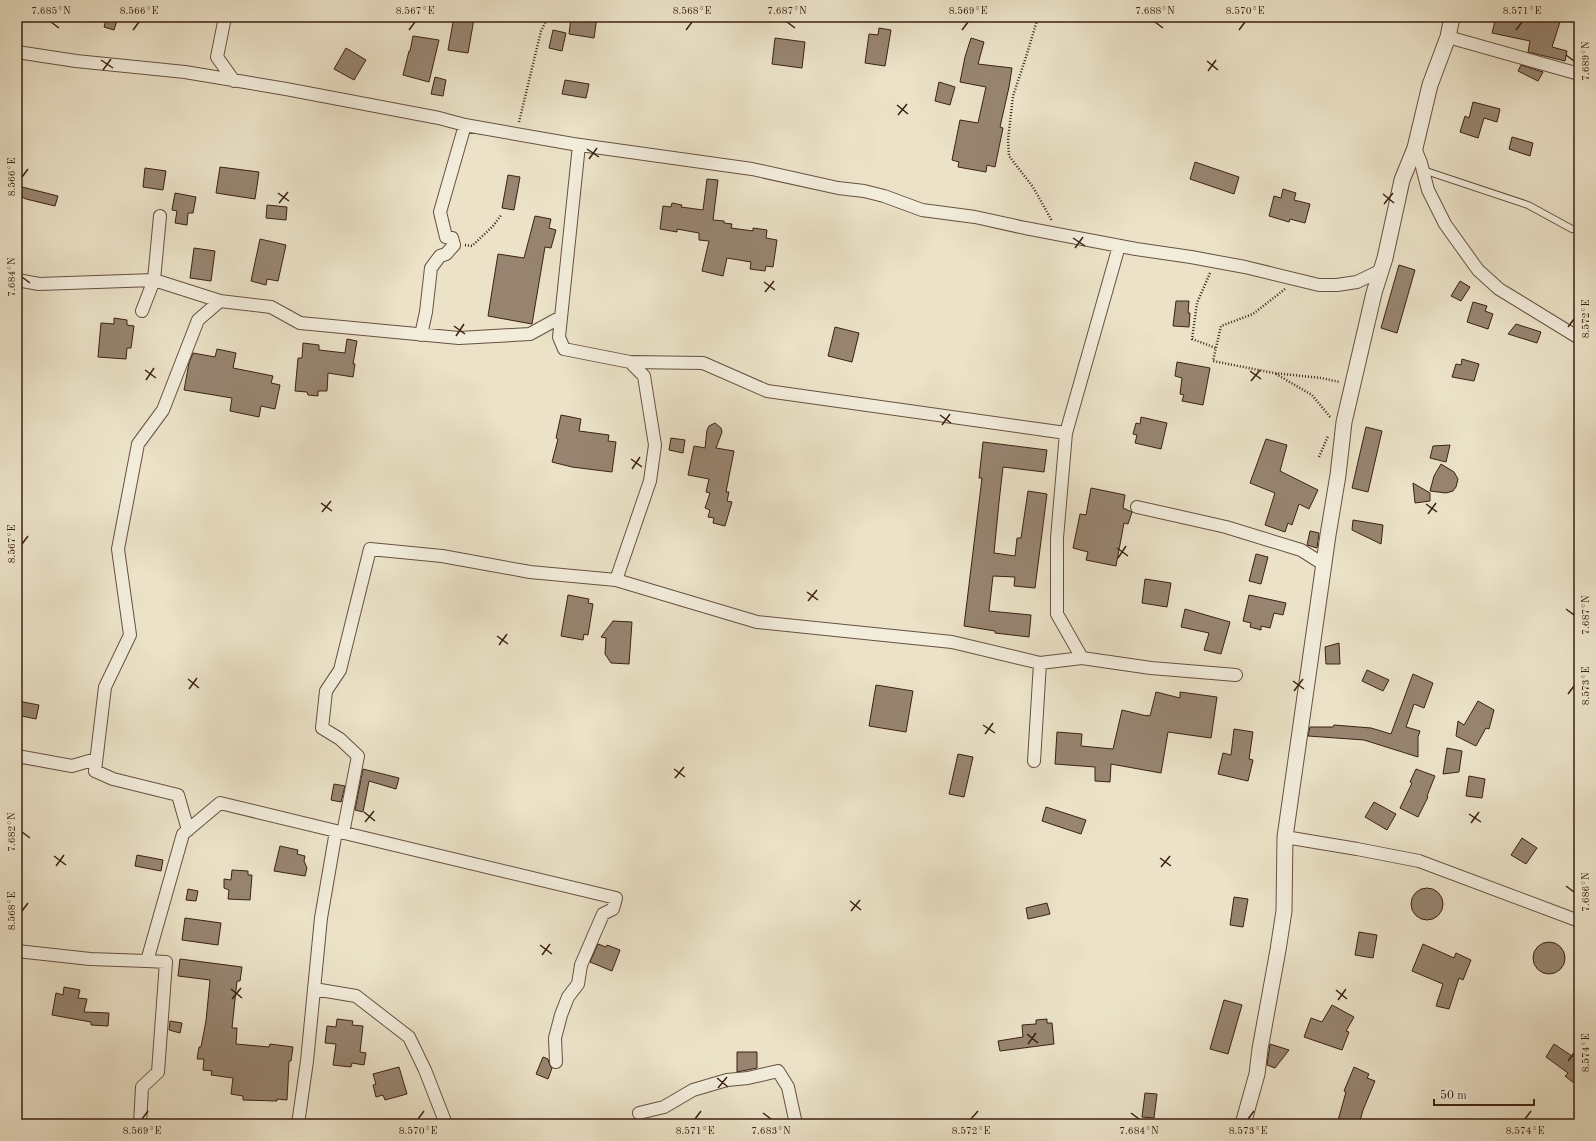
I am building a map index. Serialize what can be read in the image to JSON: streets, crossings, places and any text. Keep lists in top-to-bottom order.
{
  "scale_bar": "50 m",
  "coordinates": [
    "7.685°N",
    "8.566°E",
    "8.567°E",
    "8.568°E",
    "7.687°N",
    "8.569°E",
    "7.688°N",
    "8.570°E",
    "8.571°E",
    "7.689°N",
    "7.684°N",
    "8.572°E",
    "8.573°E",
    "7.682°N",
    "7.686°N",
    "8.574°E",
    "7.683°N"
  ]
}
